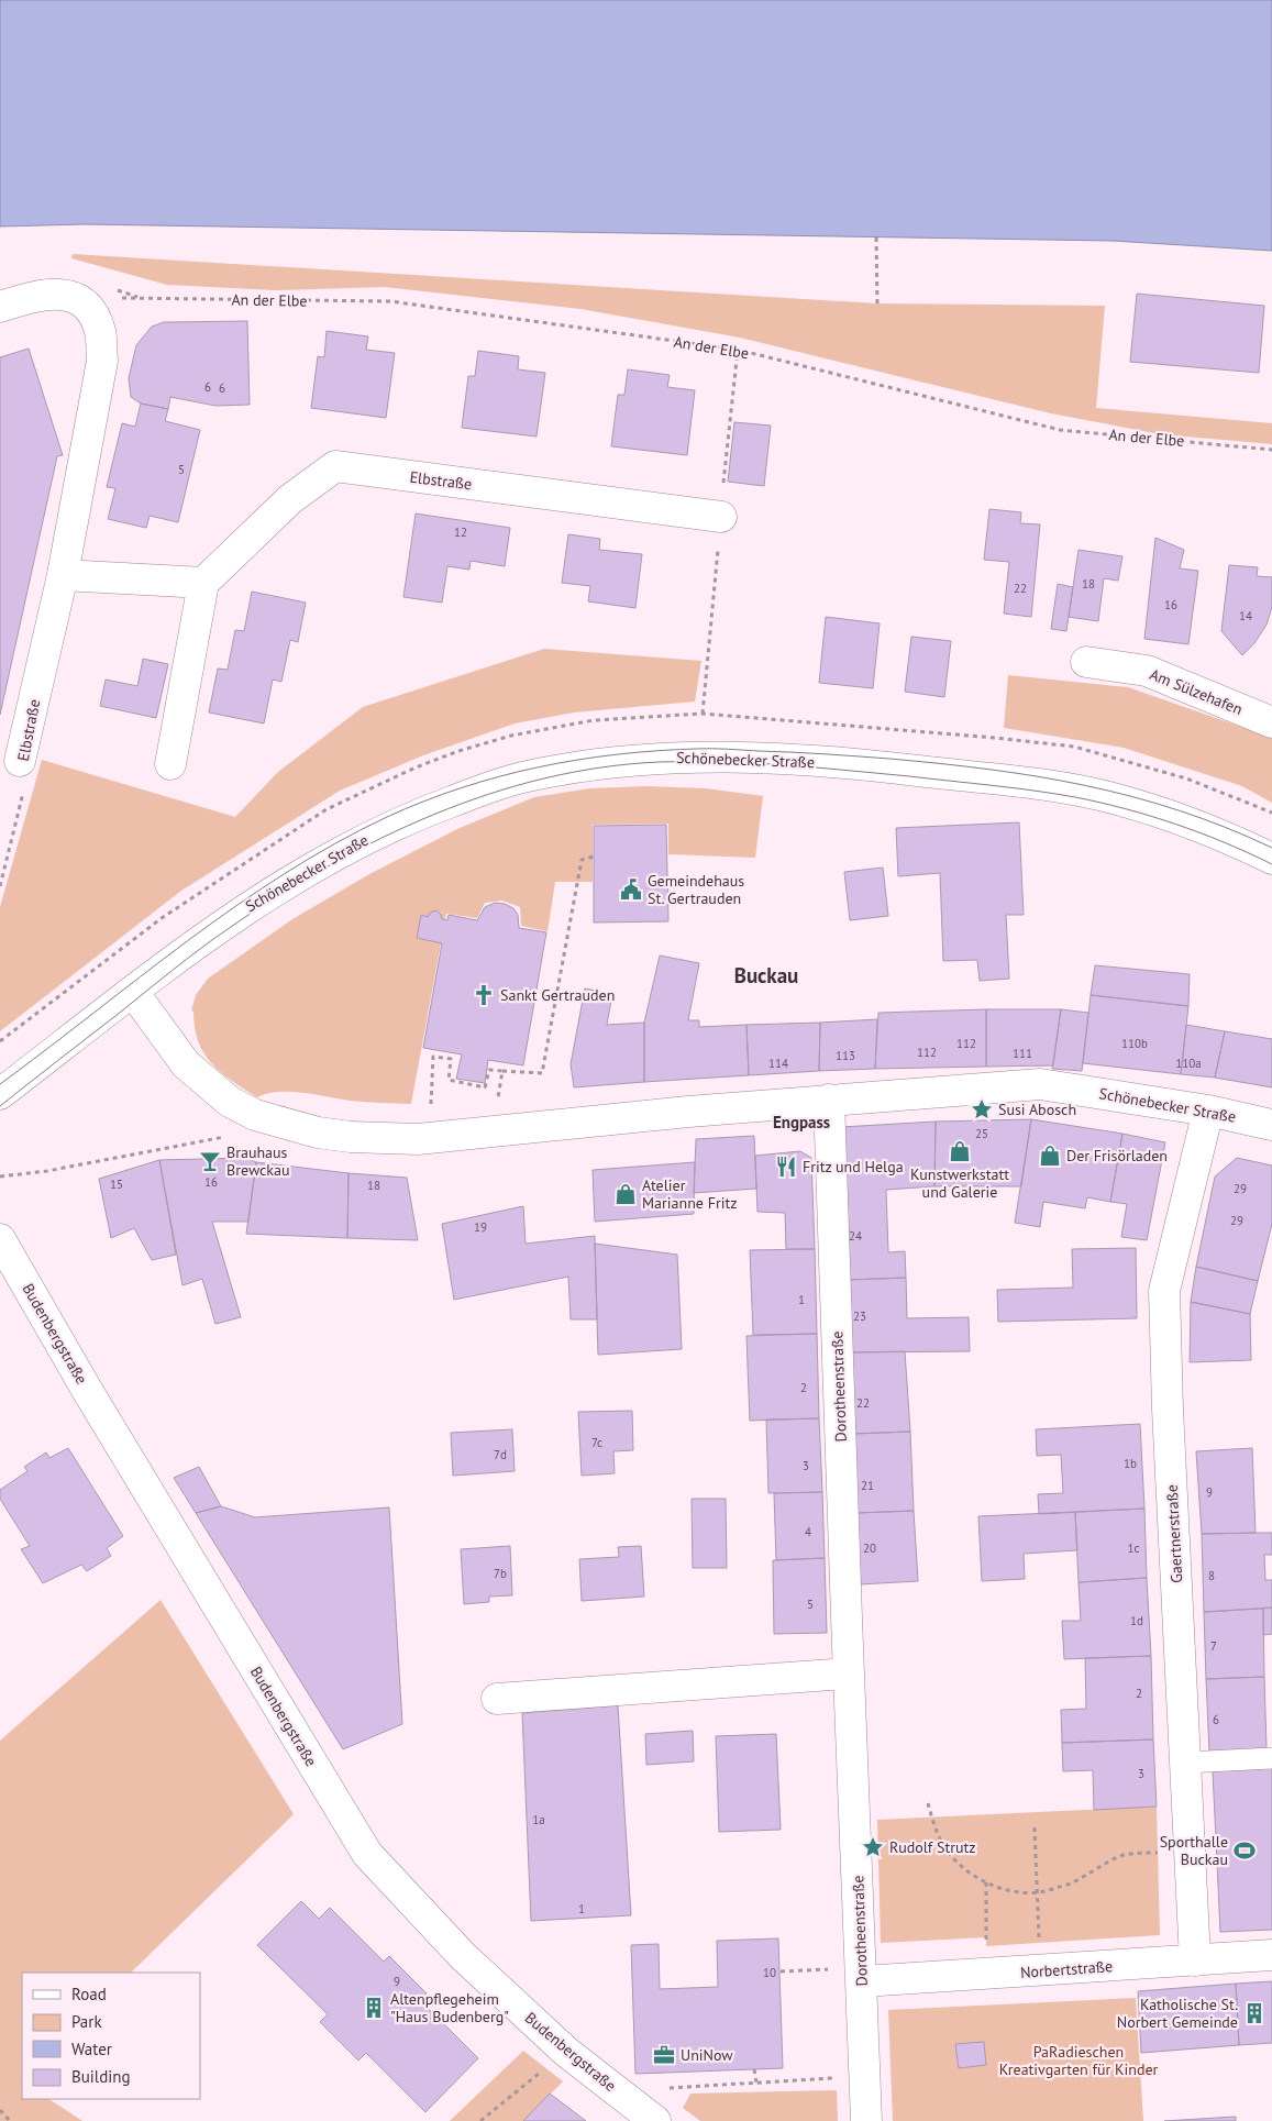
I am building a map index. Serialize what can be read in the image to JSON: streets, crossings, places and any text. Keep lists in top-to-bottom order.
{
  "streets": {
    "street": [
      "Elbstraße",
      "Am Sülzehafen",
      "Schönebecker Straße",
      "Budenbergstraße",
      "Dorotheenstraße",
      "Gaertnerstraße",
      "Norbertstraße"
    ],
    "path": ["An der Elbe"]
  },
  "crossings": [
    ["Schönebecker Straße", "Dorotheenstraße"],
    ["Schönebecker Straße", "Gaertnerstraße"],
    ["Dorotheenstraße", "Norbertstraße"],
    ["Gaertnerstraße", "Norbertstraße"]
  ],
  "districts": ["Buckau", "Engpass"],
  "parks": ["PaRadieschen Kreativgarten für Kinder"],
  "places": {
    "public building": ["Gemeindehaus St. Gertrauden"],
    "church": ["Sankt Gertrauden"],
    "place": ["Susi Abosch", "Rudolf Strutz"],
    "shop": ["Kunstwerkstatt und Galerie", "Der Frisörladen", "Atelier Marianne Fritz"],
    "bar": ["Brauhaus Brewckau"],
    "restaurant": ["Fritz und Helga"],
    "sports": ["Sporthalle Buckau"],
    "building": ["Altenpflegeheim \"Haus Budenberg\"", "Katholische St. Norbert Gemeinde"],
    "office": ["UniNow"]
  },
  "house_numbers": [
    "6",
    "6",
    "5",
    "12",
    "18",
    "22",
    "16",
    "14",
    "112",
    "110b",
    "112",
    "111",
    "113",
    "114",
    "110a",
    "25",
    "16",
    "15",
    "18",
    "29",
    "29",
    "19",
    "24",
    "1",
    "23",
    "2",
    "22",
    "7c",
    "7d",
    "1b",
    "3",
    "21",
    "9",
    "4",
    "20",
    "1c",
    "7b",
    "8",
    "5",
    "1d",
    "7",
    "2",
    "6",
    "3",
    "1a",
    "1",
    "10",
    "9"
  ],
  "legend": [
    "Road",
    "Park",
    "Water",
    "Building"
  ]
}
